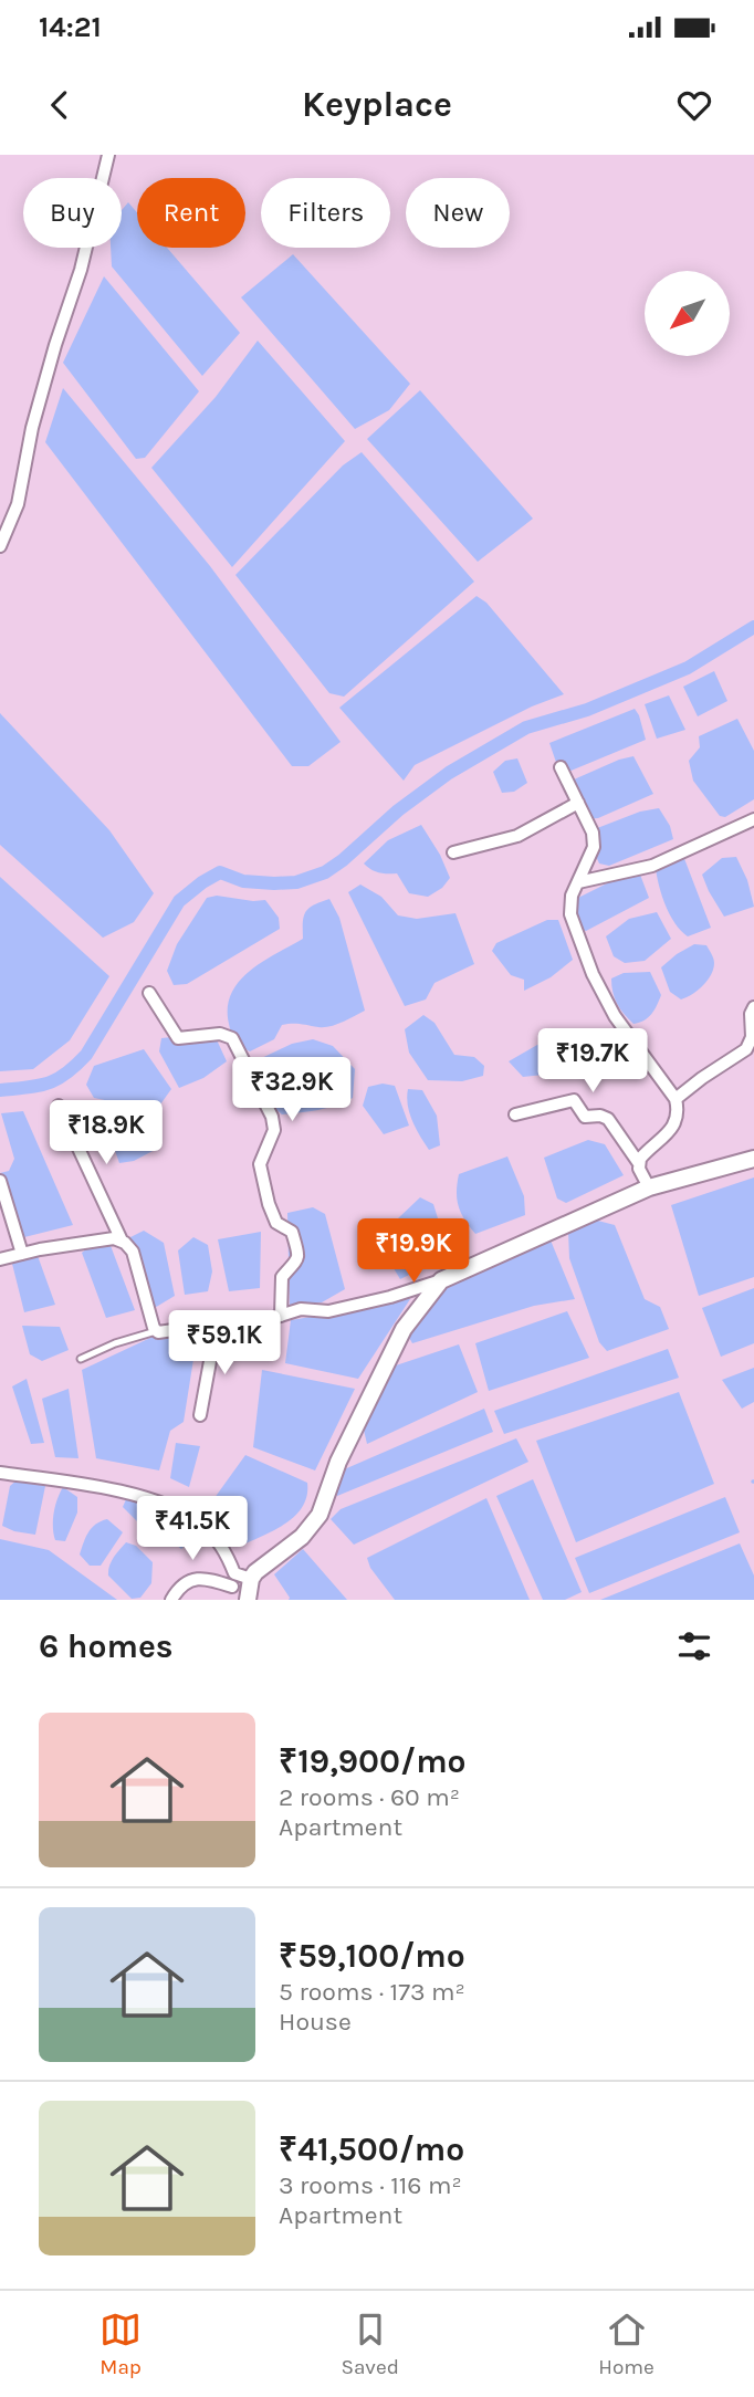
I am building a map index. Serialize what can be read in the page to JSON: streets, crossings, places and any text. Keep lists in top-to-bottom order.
{
  "north": "bottom left",
  "page": {
    "status": "14:21",
    "header": "Keyplace",
    "chip": [
      "Buy",
      "Rent",
      "Filters",
      "New"
    ],
    "price": [
      "₹19.7K",
      "₹32.9K",
      "₹18.9K",
      "₹19.9K",
      "₹59.1K",
      "₹41.5K"
    ],
    "heading": "6 homes",
    "list": [
      {
        "name": "₹19,900/mo",
        "note": "2 rooms · 60 m² · Apartment"
      },
      {
        "name": "₹59,100/mo",
        "note": "5 rooms · 173 m² · House"
      },
      {
        "name": "₹41,500/mo",
        "note": "3 rooms · 116 m² · Apartment"
      }
    ],
    "tabs": ["Map", "Saved", "Home"]
  }
}
